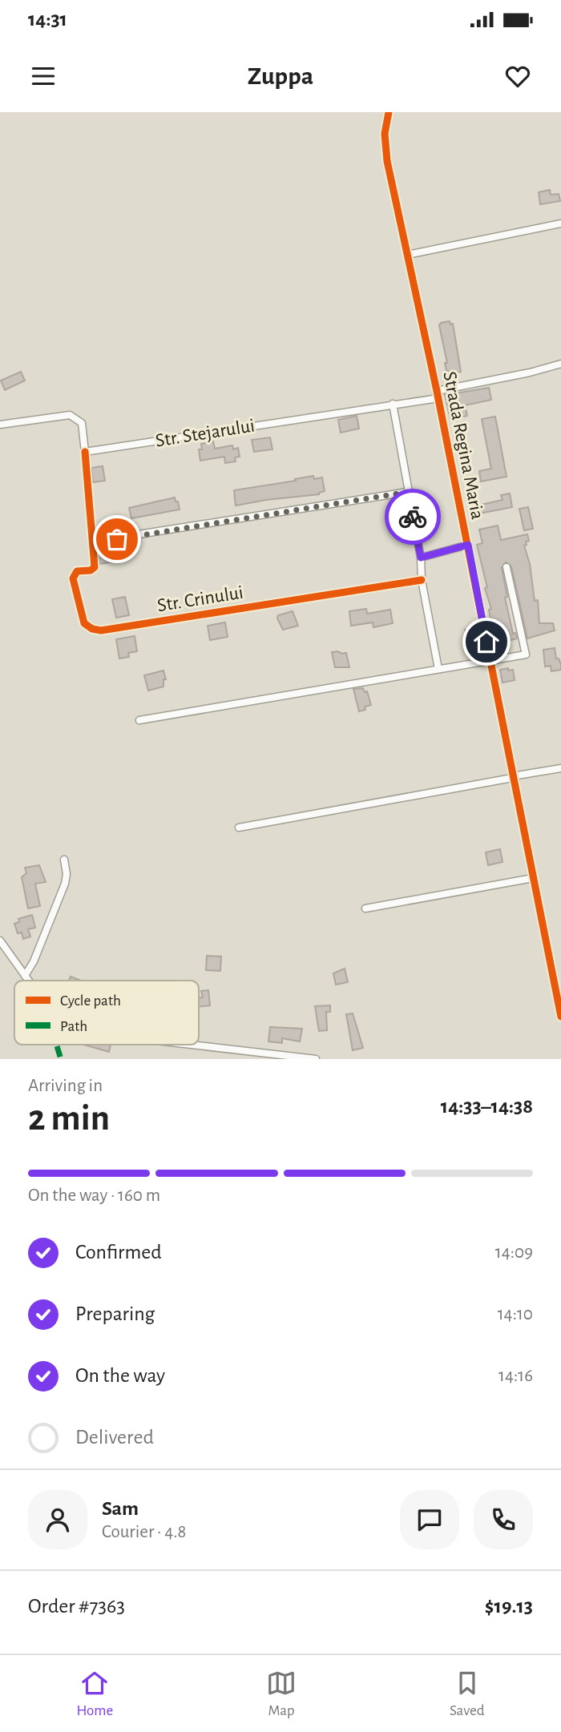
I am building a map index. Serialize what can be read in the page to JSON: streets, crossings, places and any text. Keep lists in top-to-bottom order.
{
  "streets": {
    "street": ["Str. Stejarului", "Strada Regina Maria", "Str. Crinului"]
  },
  "crossings": [
    ["Str. Stejarului", "Strada Regina Maria"]
  ],
  "legend": ["Cycle path", "Path"],
  "page": {
    "status": "14:31",
    "header": "Zuppa",
    "heading": ["2 min", "Arriving in", "14:33–14:38"],
    "panel": [
      "Sam",
      "Courier · 4.8",
      "Order #7363",
      "$19.13"
    ],
    "bar": "On the way · 160 m",
    "list": [
      ["Confirmed", "14:09"],
      ["Preparing", "14:10"],
      ["On the way", "14:16"],
      "Delivered"
    ],
    "tabs": ["Home", "Map", "Saved"]
  }
}
